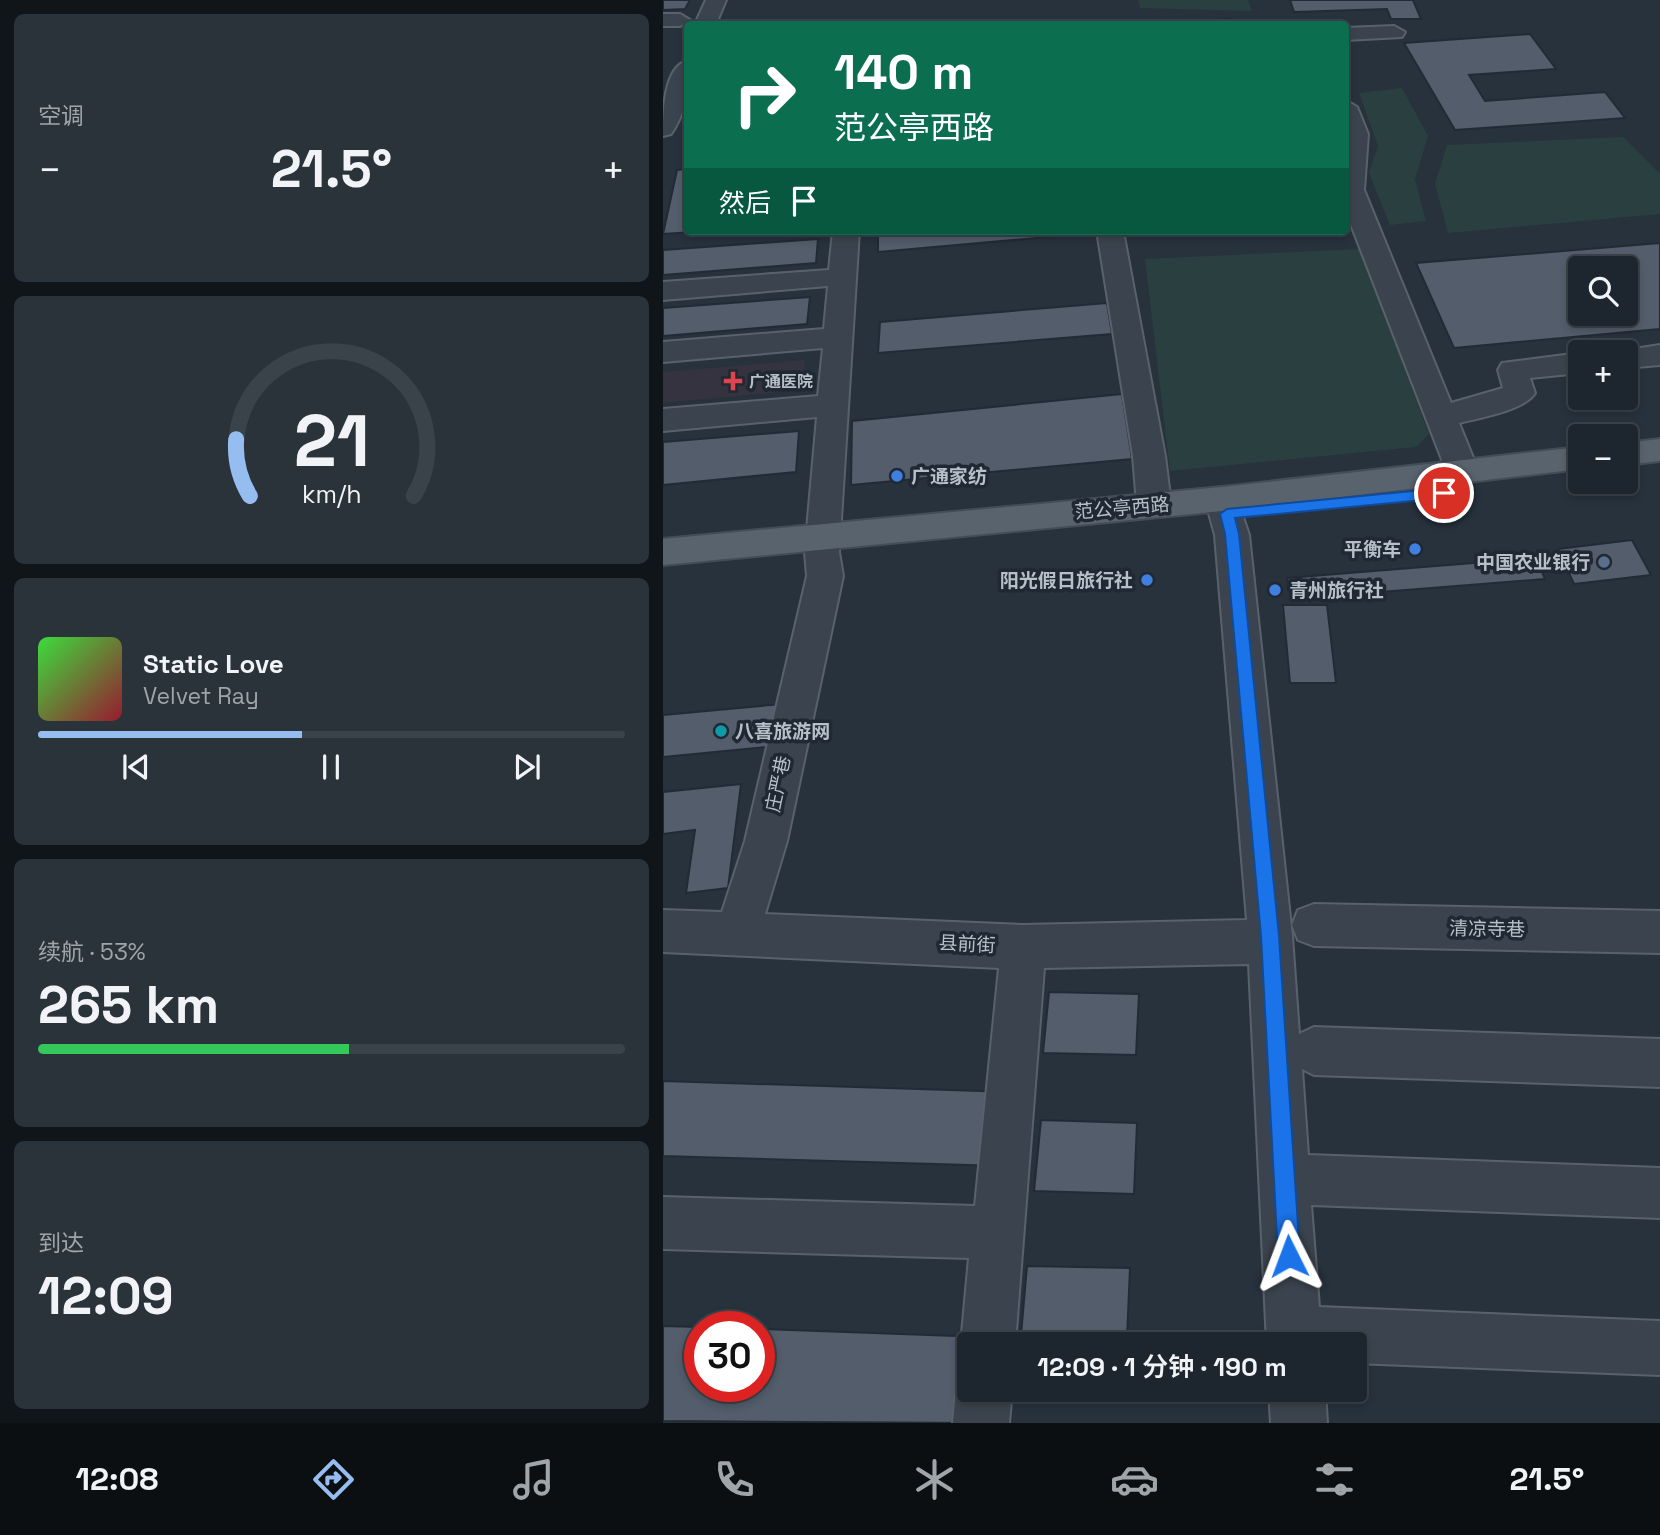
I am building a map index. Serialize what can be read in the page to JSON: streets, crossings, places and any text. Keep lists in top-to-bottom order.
{
  "streets": {
    "main road": ["范公亭西路"],
    "street": ["庄严巷", "清凉寺巷", "县前街"]
  },
  "crossings": [
    ["范公亭西路", "庄严巷"],
    ["庄严巷", "县前街"]
  ],
  "places": {
    "health": ["广通医院"],
    "other": [
      "广通家纺",
      "平衡车",
      "中国农业银行",
      "阳光假日旅行社",
      "青州旅行社",
      "八喜旅游网"
    ]
  },
  "page": {
    "tile": [
      "空调",
      ["续航 · 53%", "265 km"],
      ["到达", "12:09"]
    ],
    "turn": ["140 m", "范公亭西路"],
    "heat": ["−", "21.5°", "+"],
    "then": "然后",
    "map_buttons": ["+", "−"],
    "song": ["Static Love", "Velvet Ray"],
    "limit": "30",
    "trip": "12:09 · 1 分钟 · 190 m",
    "tabs": ["12:08", "21.5°"],
    "gauge": ["21", "km/h"]
  }
}
